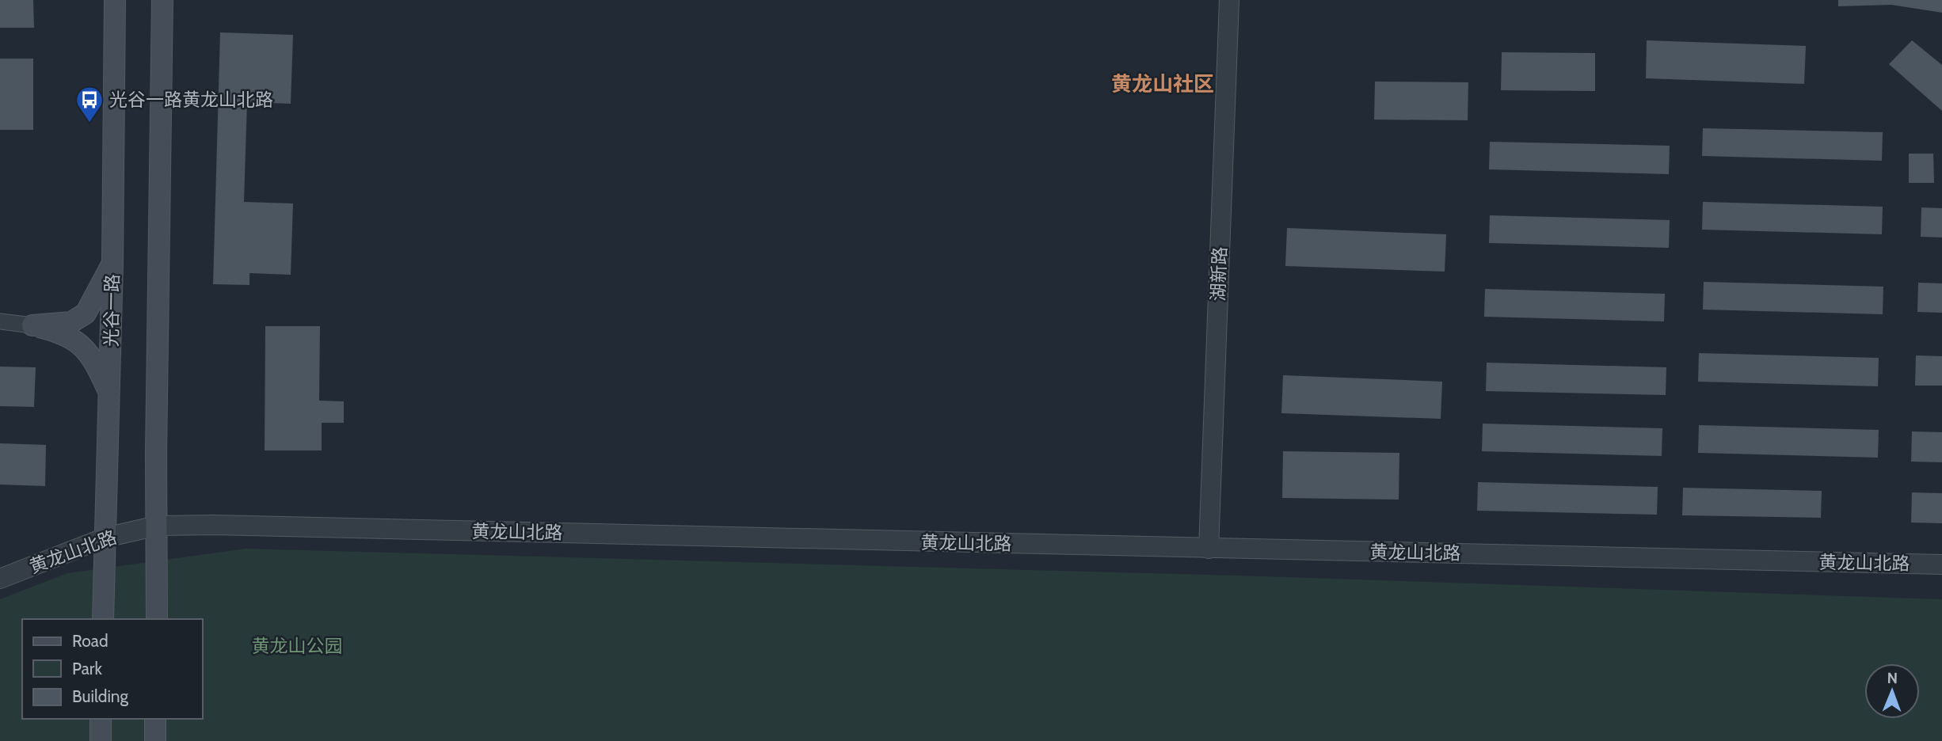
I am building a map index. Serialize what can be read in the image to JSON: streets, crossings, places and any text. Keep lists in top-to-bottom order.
{
  "streets": {
    "main road": ["光谷一路"],
    "street": ["湖新路", "黄龙山北路"]
  },
  "crossings": [
    ["湖新路", "黄龙山北路"],
    ["光谷一路", "黄龙山北路"]
  ],
  "districts": ["黄龙山社区"],
  "parks": ["黄龙山公园"],
  "places": {
    "bus stop": ["光谷一路黄龙山北路"]
  },
  "legend": ["Road", "Park", "Building"],
  "north": "top"
}
